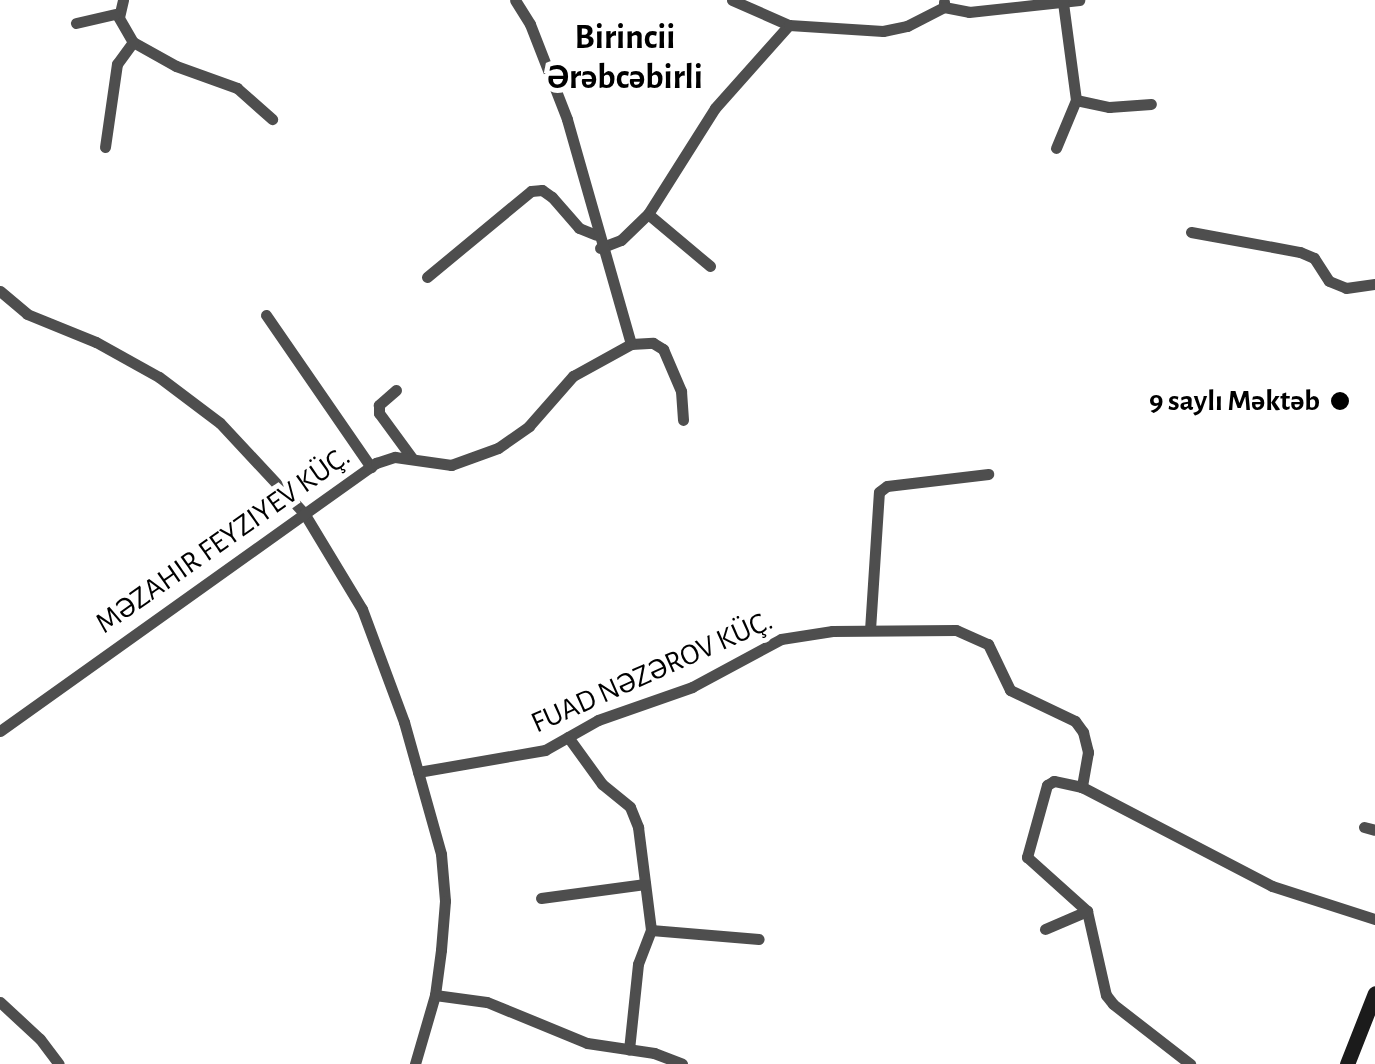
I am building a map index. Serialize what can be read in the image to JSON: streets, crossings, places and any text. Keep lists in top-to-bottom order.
{
  "streets": {
    "street": ["MƏZAHIR FEYZIYEV KÜÇ.", "FUAD NƏZƏROV KÜÇ."]
  },
  "districts": ["Birincii Ərəbcəbirli"],
  "places": ["9 saylı Məktəb"]
}
